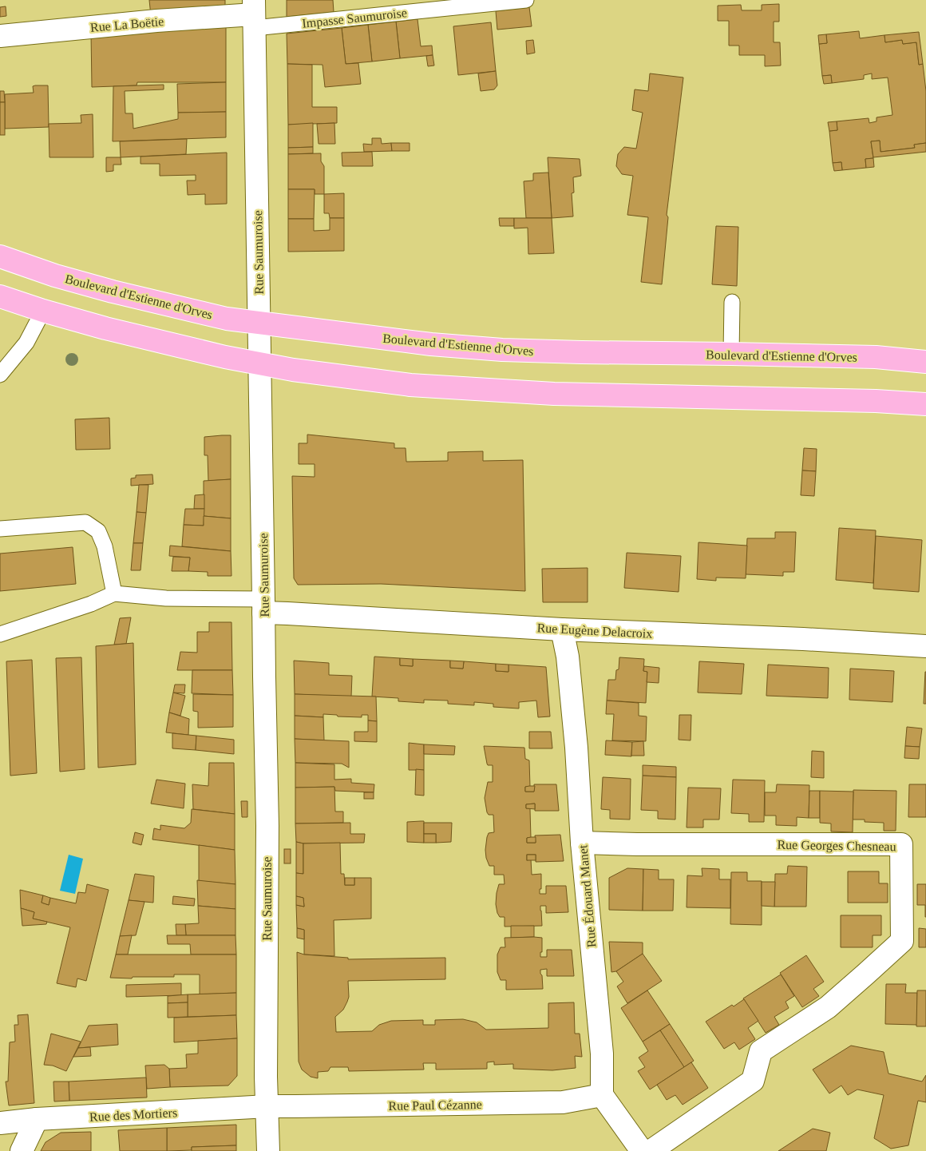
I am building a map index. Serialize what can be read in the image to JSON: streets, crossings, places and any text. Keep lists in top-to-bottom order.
{
  "streets": {
    "main road": ["Boulevard d'Estienne d'Orves"],
    "street": [
      "Rue La Boëtie",
      "Rue Saumuroise",
      "Rue Eugène Delacroix",
      "Rue Georges Chesneau",
      "Rue Édouard Manet",
      "Rue Paul Cézanne",
      "Rue des Mortiers"
    ],
    "lane": ["Impasse Saumuroise"]
  },
  "crossings": [
    ["Impasse Saumuroise", "Rue La Boëtie"],
    ["Impasse Saumuroise", "Rue Saumuroise"],
    ["Rue La Boëtie", "Rue Saumuroise"],
    ["Rue Saumuroise", "Boulevard d'Estienne d'Orves"],
    ["Rue Saumuroise", "Rue Eugène Delacroix"],
    ["Rue Saumuroise", "Rue Paul Cézanne"],
    ["Rue Saumuroise", "Rue des Mortiers"],
    ["Rue Eugène Delacroix", "Rue Édouard Manet"],
    ["Rue Georges Chesneau", "Rue Édouard Manet"],
    ["Rue Édouard Manet", "Rue Paul Cézanne"],
    ["Rue Paul Cézanne", "Rue des Mortiers"]
  ]
}
